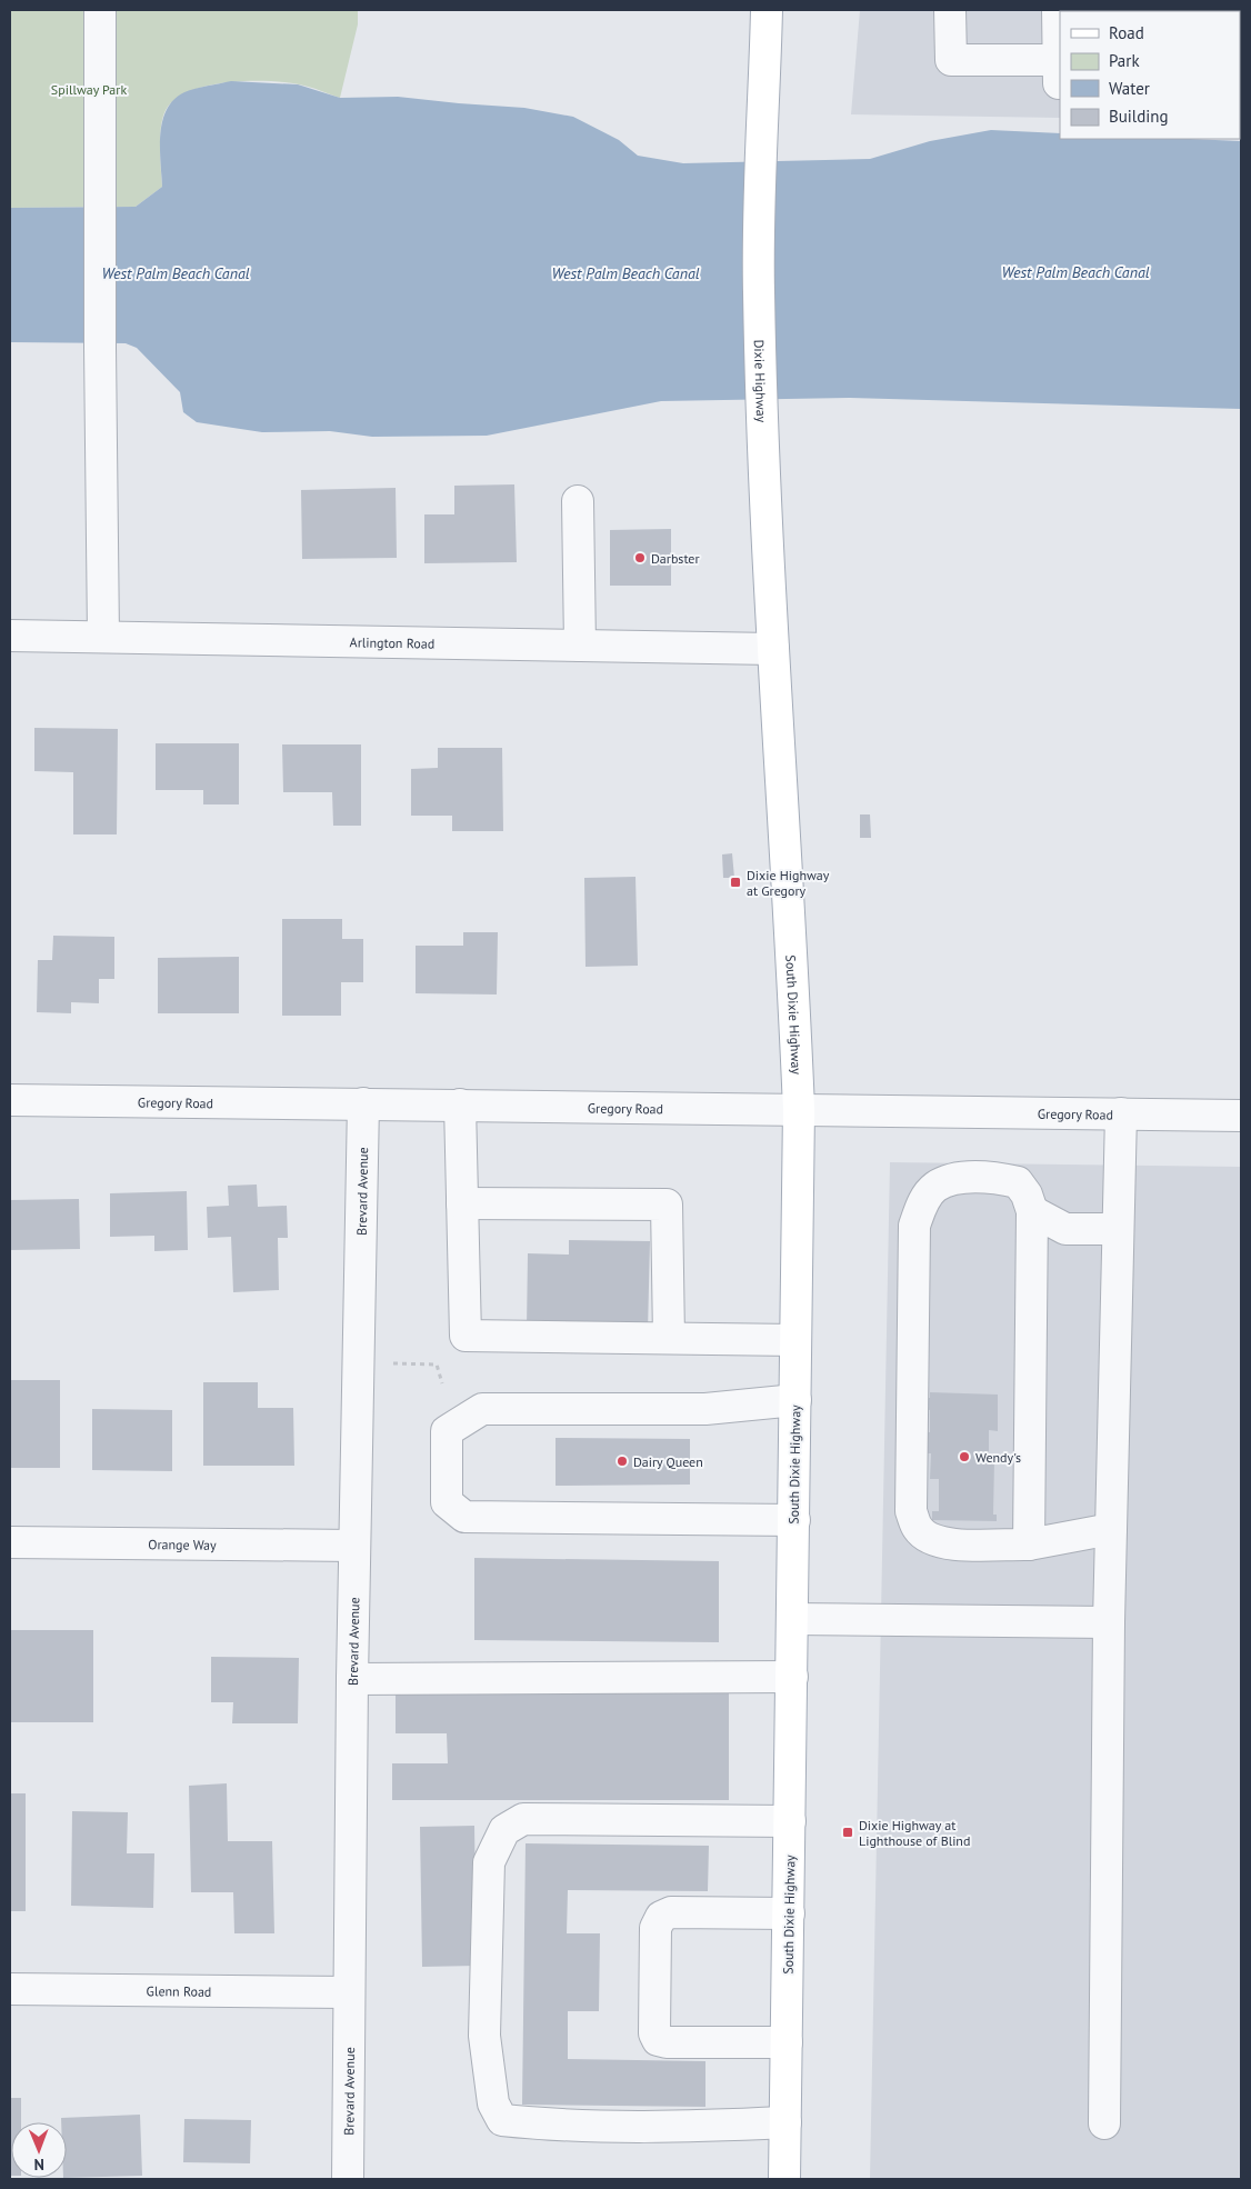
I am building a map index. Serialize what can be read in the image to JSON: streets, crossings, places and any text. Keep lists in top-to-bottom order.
{
  "streets": {
    "main road": ["Dixie Highway", "South Dixie Highway"],
    "street": [
      "Arlington Road",
      "Gregory Road",
      "Brevard Avenue",
      "Orange Way",
      "Glenn Road"
    ]
  },
  "crossings": [
    ["Dixie Highway", "Arlington Road"],
    ["Dixie Highway", "South Dixie Highway"],
    ["South Dixie Highway", "Gregory Road"],
    ["Gregory Road", "Brevard Avenue"],
    ["Brevard Avenue", "Orange Way"],
    ["Brevard Avenue", "Glenn Road"]
  ],
  "water": ["West Palm Beach Canal"],
  "parks": ["Spillway Park"],
  "places": {
    "other": ["Darbster", "Wendy's", "Dairy Queen"],
    "transit": ["Dixie Highway at Gregory", "Dixie Highway at Lighthouse of Blind"]
  },
  "legend": [
    "Road",
    "Park",
    "Water",
    "Building"
  ],
  "north": "bottom"
}
